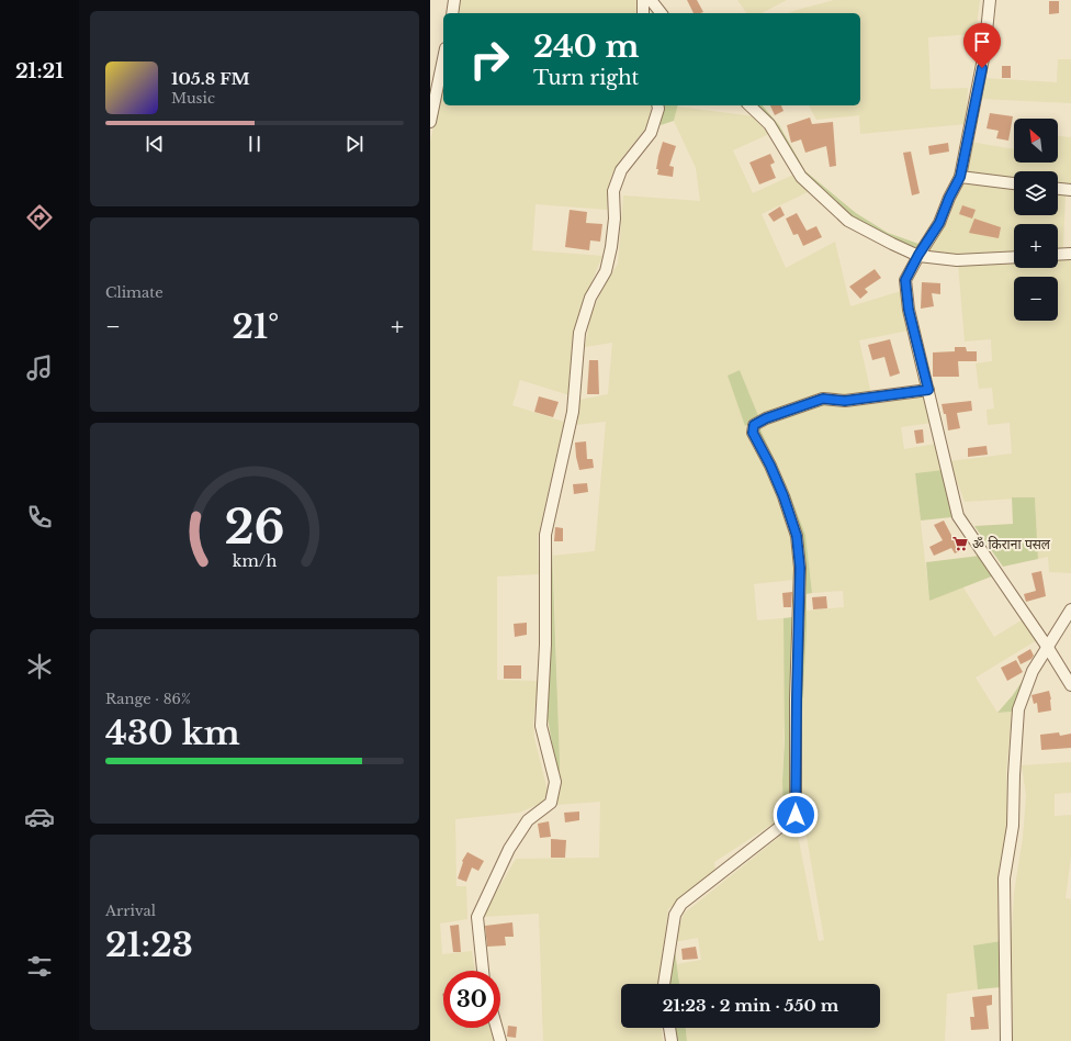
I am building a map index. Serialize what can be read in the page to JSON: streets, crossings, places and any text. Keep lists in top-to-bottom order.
{
  "places": {
    "supermarket": ["ॐ किराना पसल"]
  },
  "north": "top left",
  "page": {
    "tabs": "21:21",
    "turn": ["240 m", "Turn right"],
    "song": ["105.8 FM", "Music"],
    "map_buttons": ["+", "−"],
    "tile": [
      "Climate",
      ["Range · 86%", "430 km"],
      ["Arrival", "21:23"]
    ],
    "heat": ["−", "21°", "+"],
    "limit": "30",
    "trip": "21:23 · 2 min · 550 m",
    "gauge": ["26", "km/h"]
  }
}
